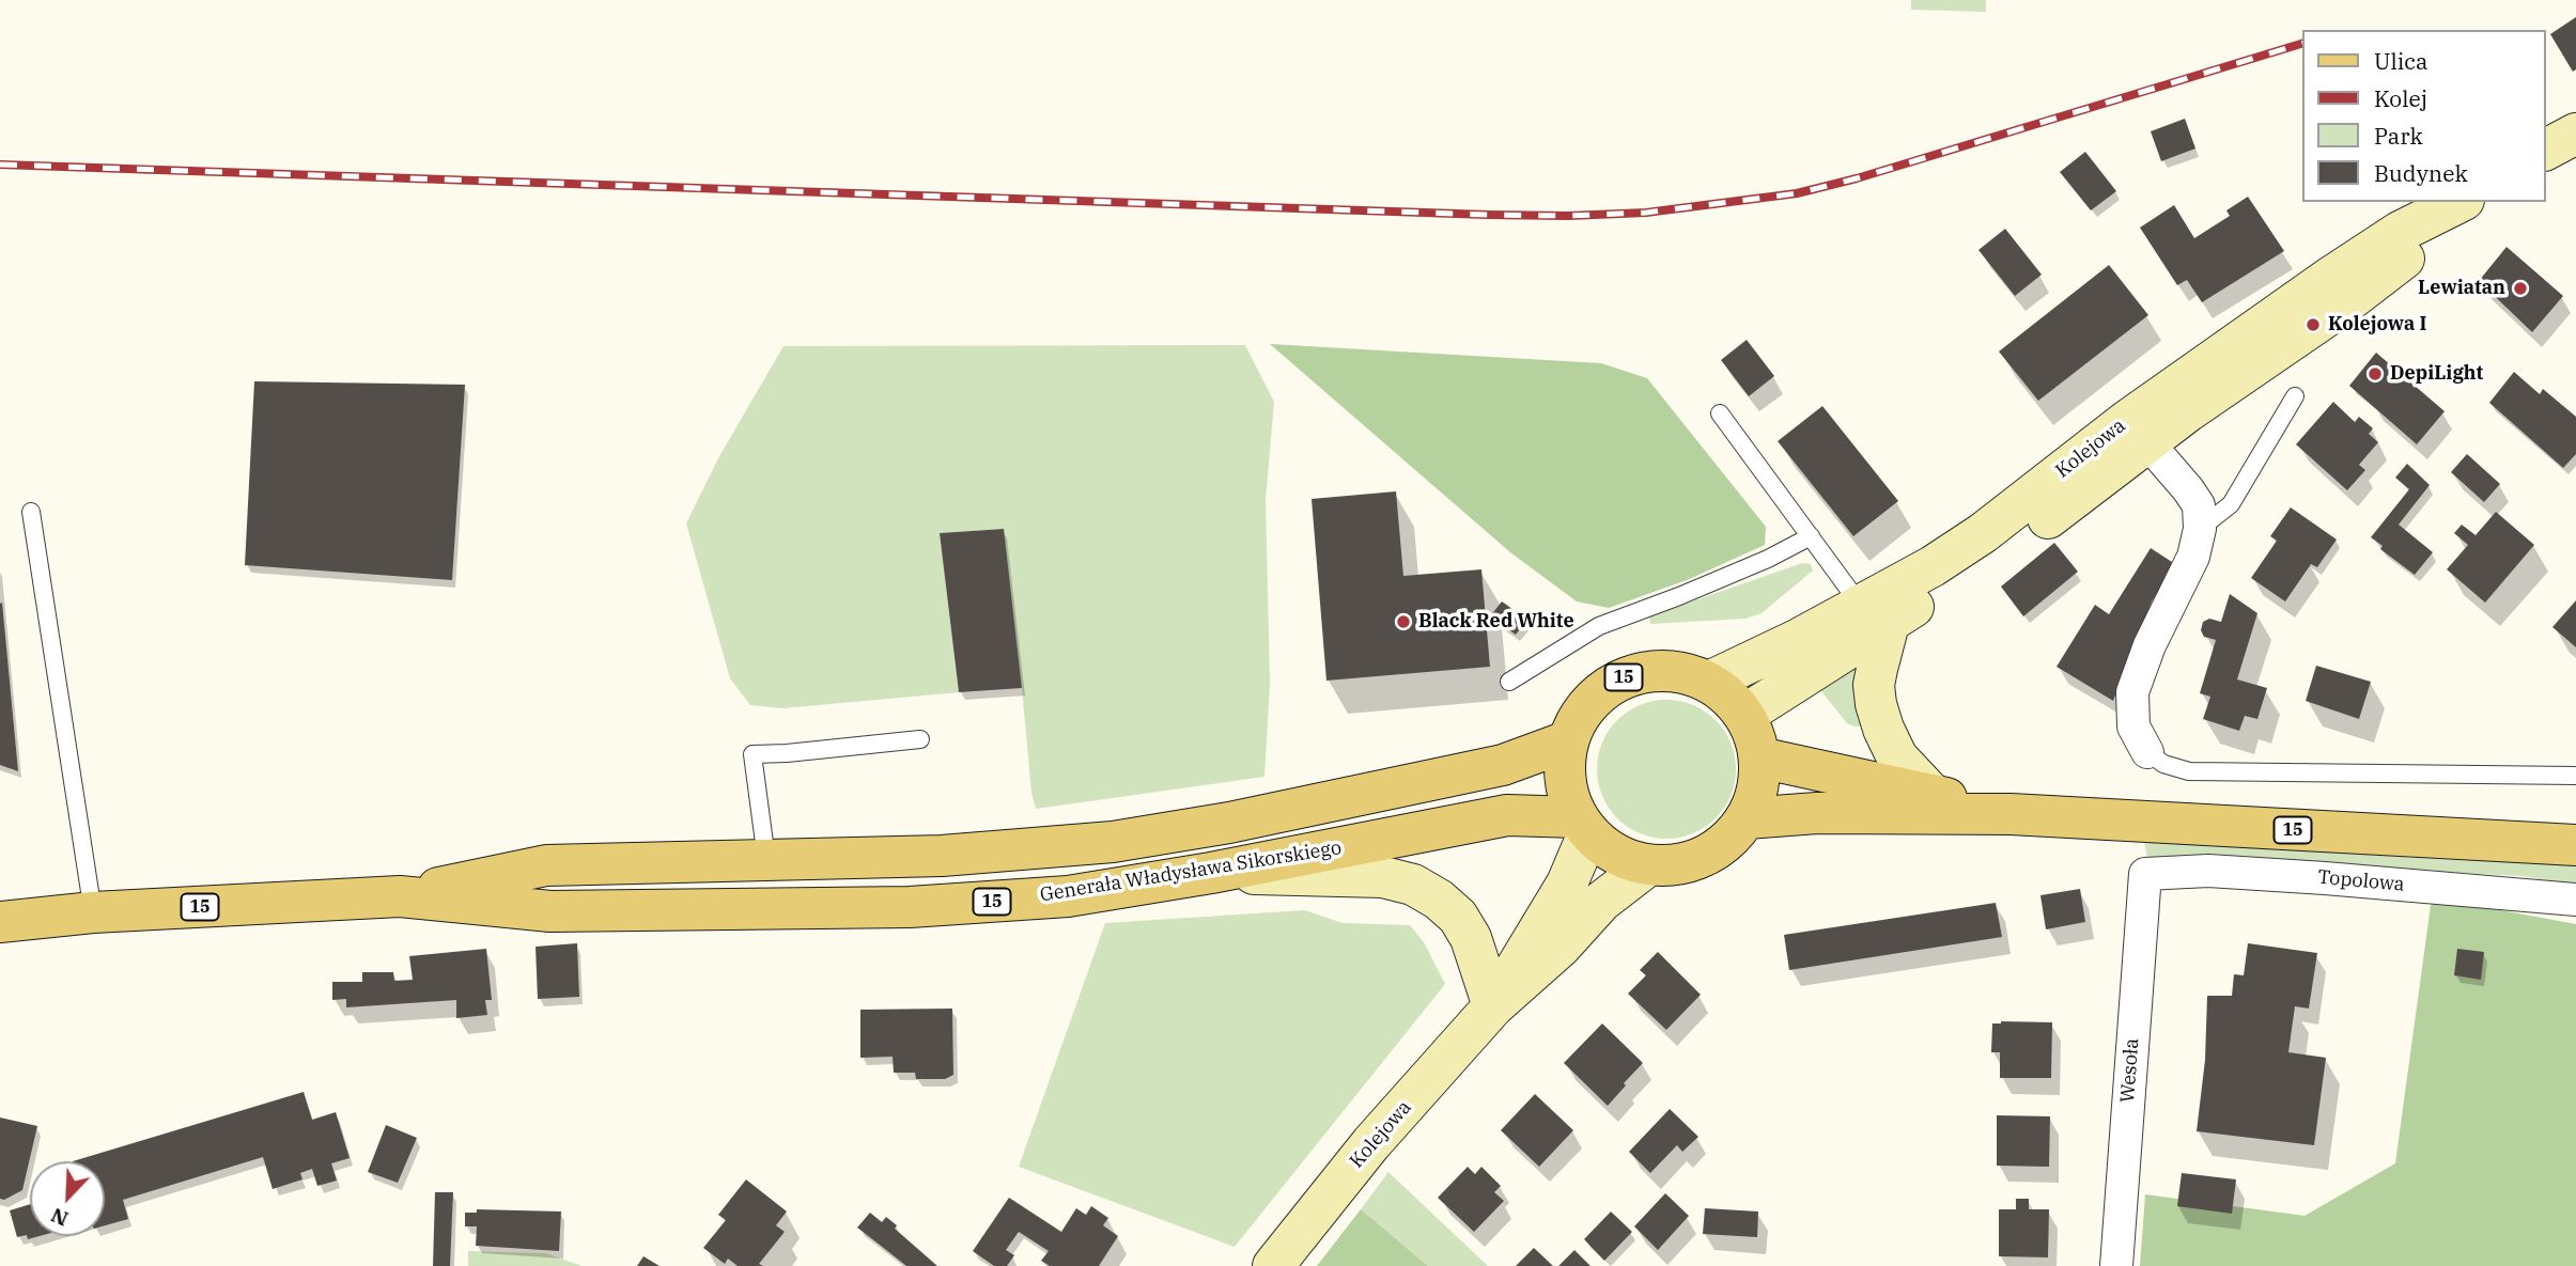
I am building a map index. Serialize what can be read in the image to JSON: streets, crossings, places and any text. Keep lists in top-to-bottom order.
{
  "streets": {
    "main road": ["15", "Generała Władysława Sikorskiego"],
    "street": ["Kolejowa", "Topolowa", "Wesoła"]
  },
  "crossings": [
    ["Kolejowa", "15"],
    ["Kolejowa", "Generała Władysława Sikorskiego"],
    ["15", "Generała Władysława Sikorskiego"],
    ["Topolowa", "Wesoła"]
  ],
  "places": [
    "Lewiatan",
    "Kolejowa I",
    "DepiLight",
    "Black Red White"
  ],
  "legend": [
    "Ulica",
    "Kolej",
    "Park",
    "Budynek"
  ],
  "north": "bottom left"
}
